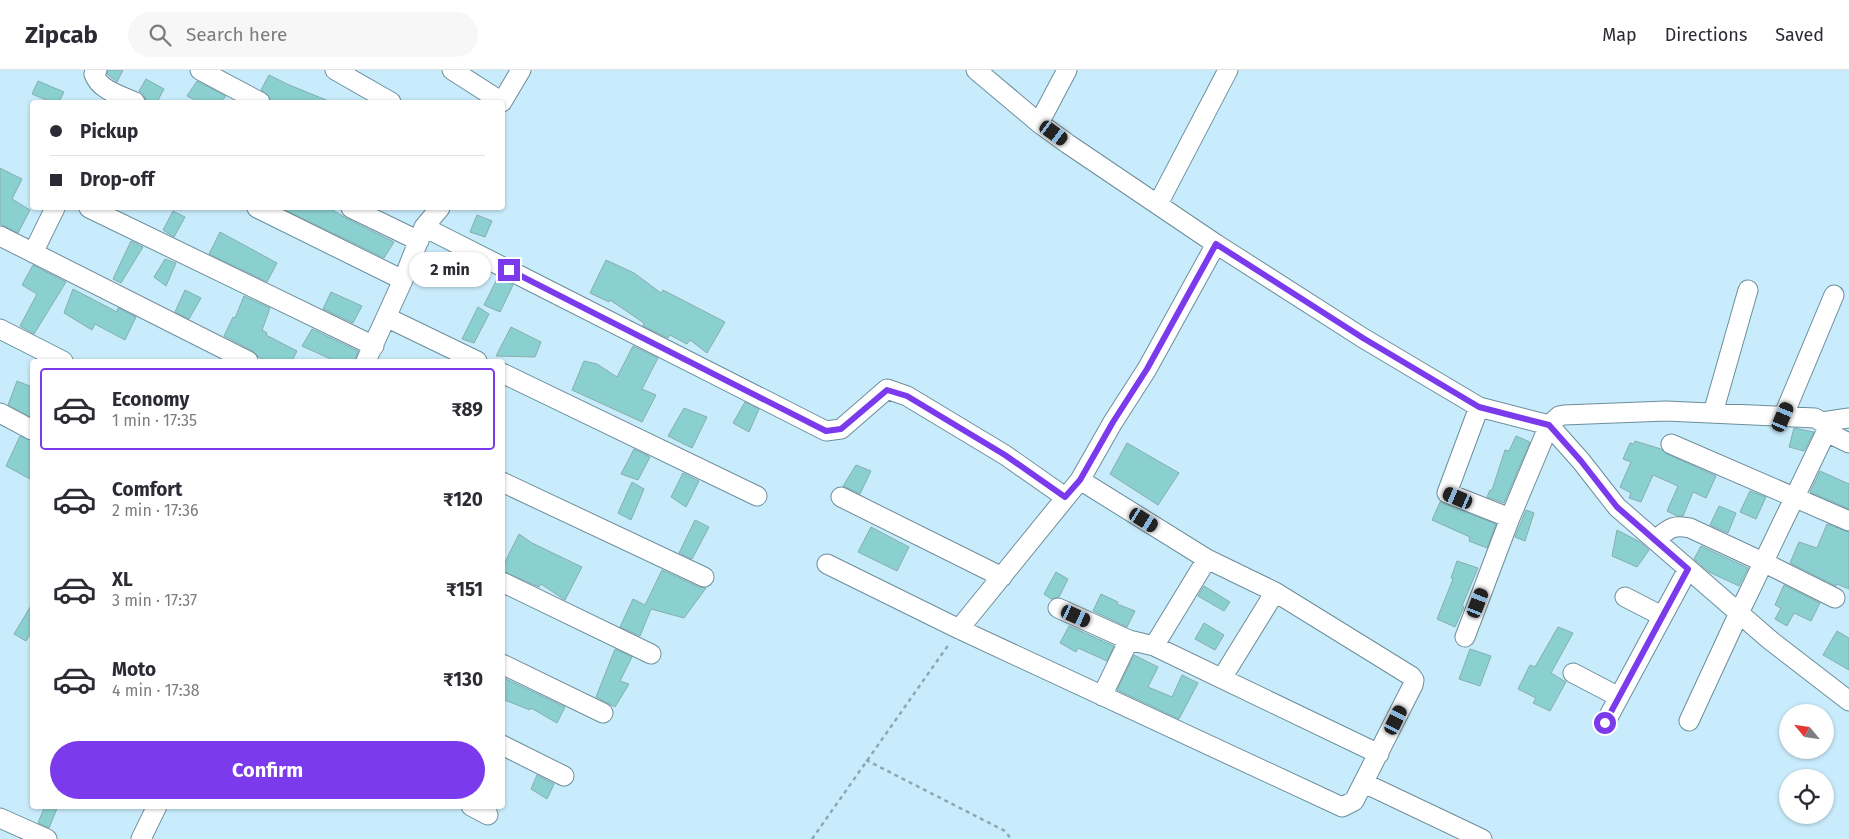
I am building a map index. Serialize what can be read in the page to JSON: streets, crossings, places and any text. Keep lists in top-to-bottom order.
{
  "north": "top left",
  "page": {
    "header": "Zipcab",
    "search": "Search here",
    "nav": ["Map", "Directions", "Saved"],
    "banner": ["Pickup", "Drop-off"],
    "bubble": "2 min",
    "list": [
      {
        "name": "Economy",
        "note": "1 min · 17:35",
        "value": "₹89"
      },
      {
        "name": "Comfort",
        "note": "2 min · 17:36",
        "value": "₹120"
      },
      {
        "name": "XL",
        "note": "3 min · 17:37",
        "value": "₹151"
      },
      {
        "name": "Moto",
        "note": "4 min · 17:38",
        "value": "₹130"
      }
    ],
    "buttons": "Confirm"
  }
}
